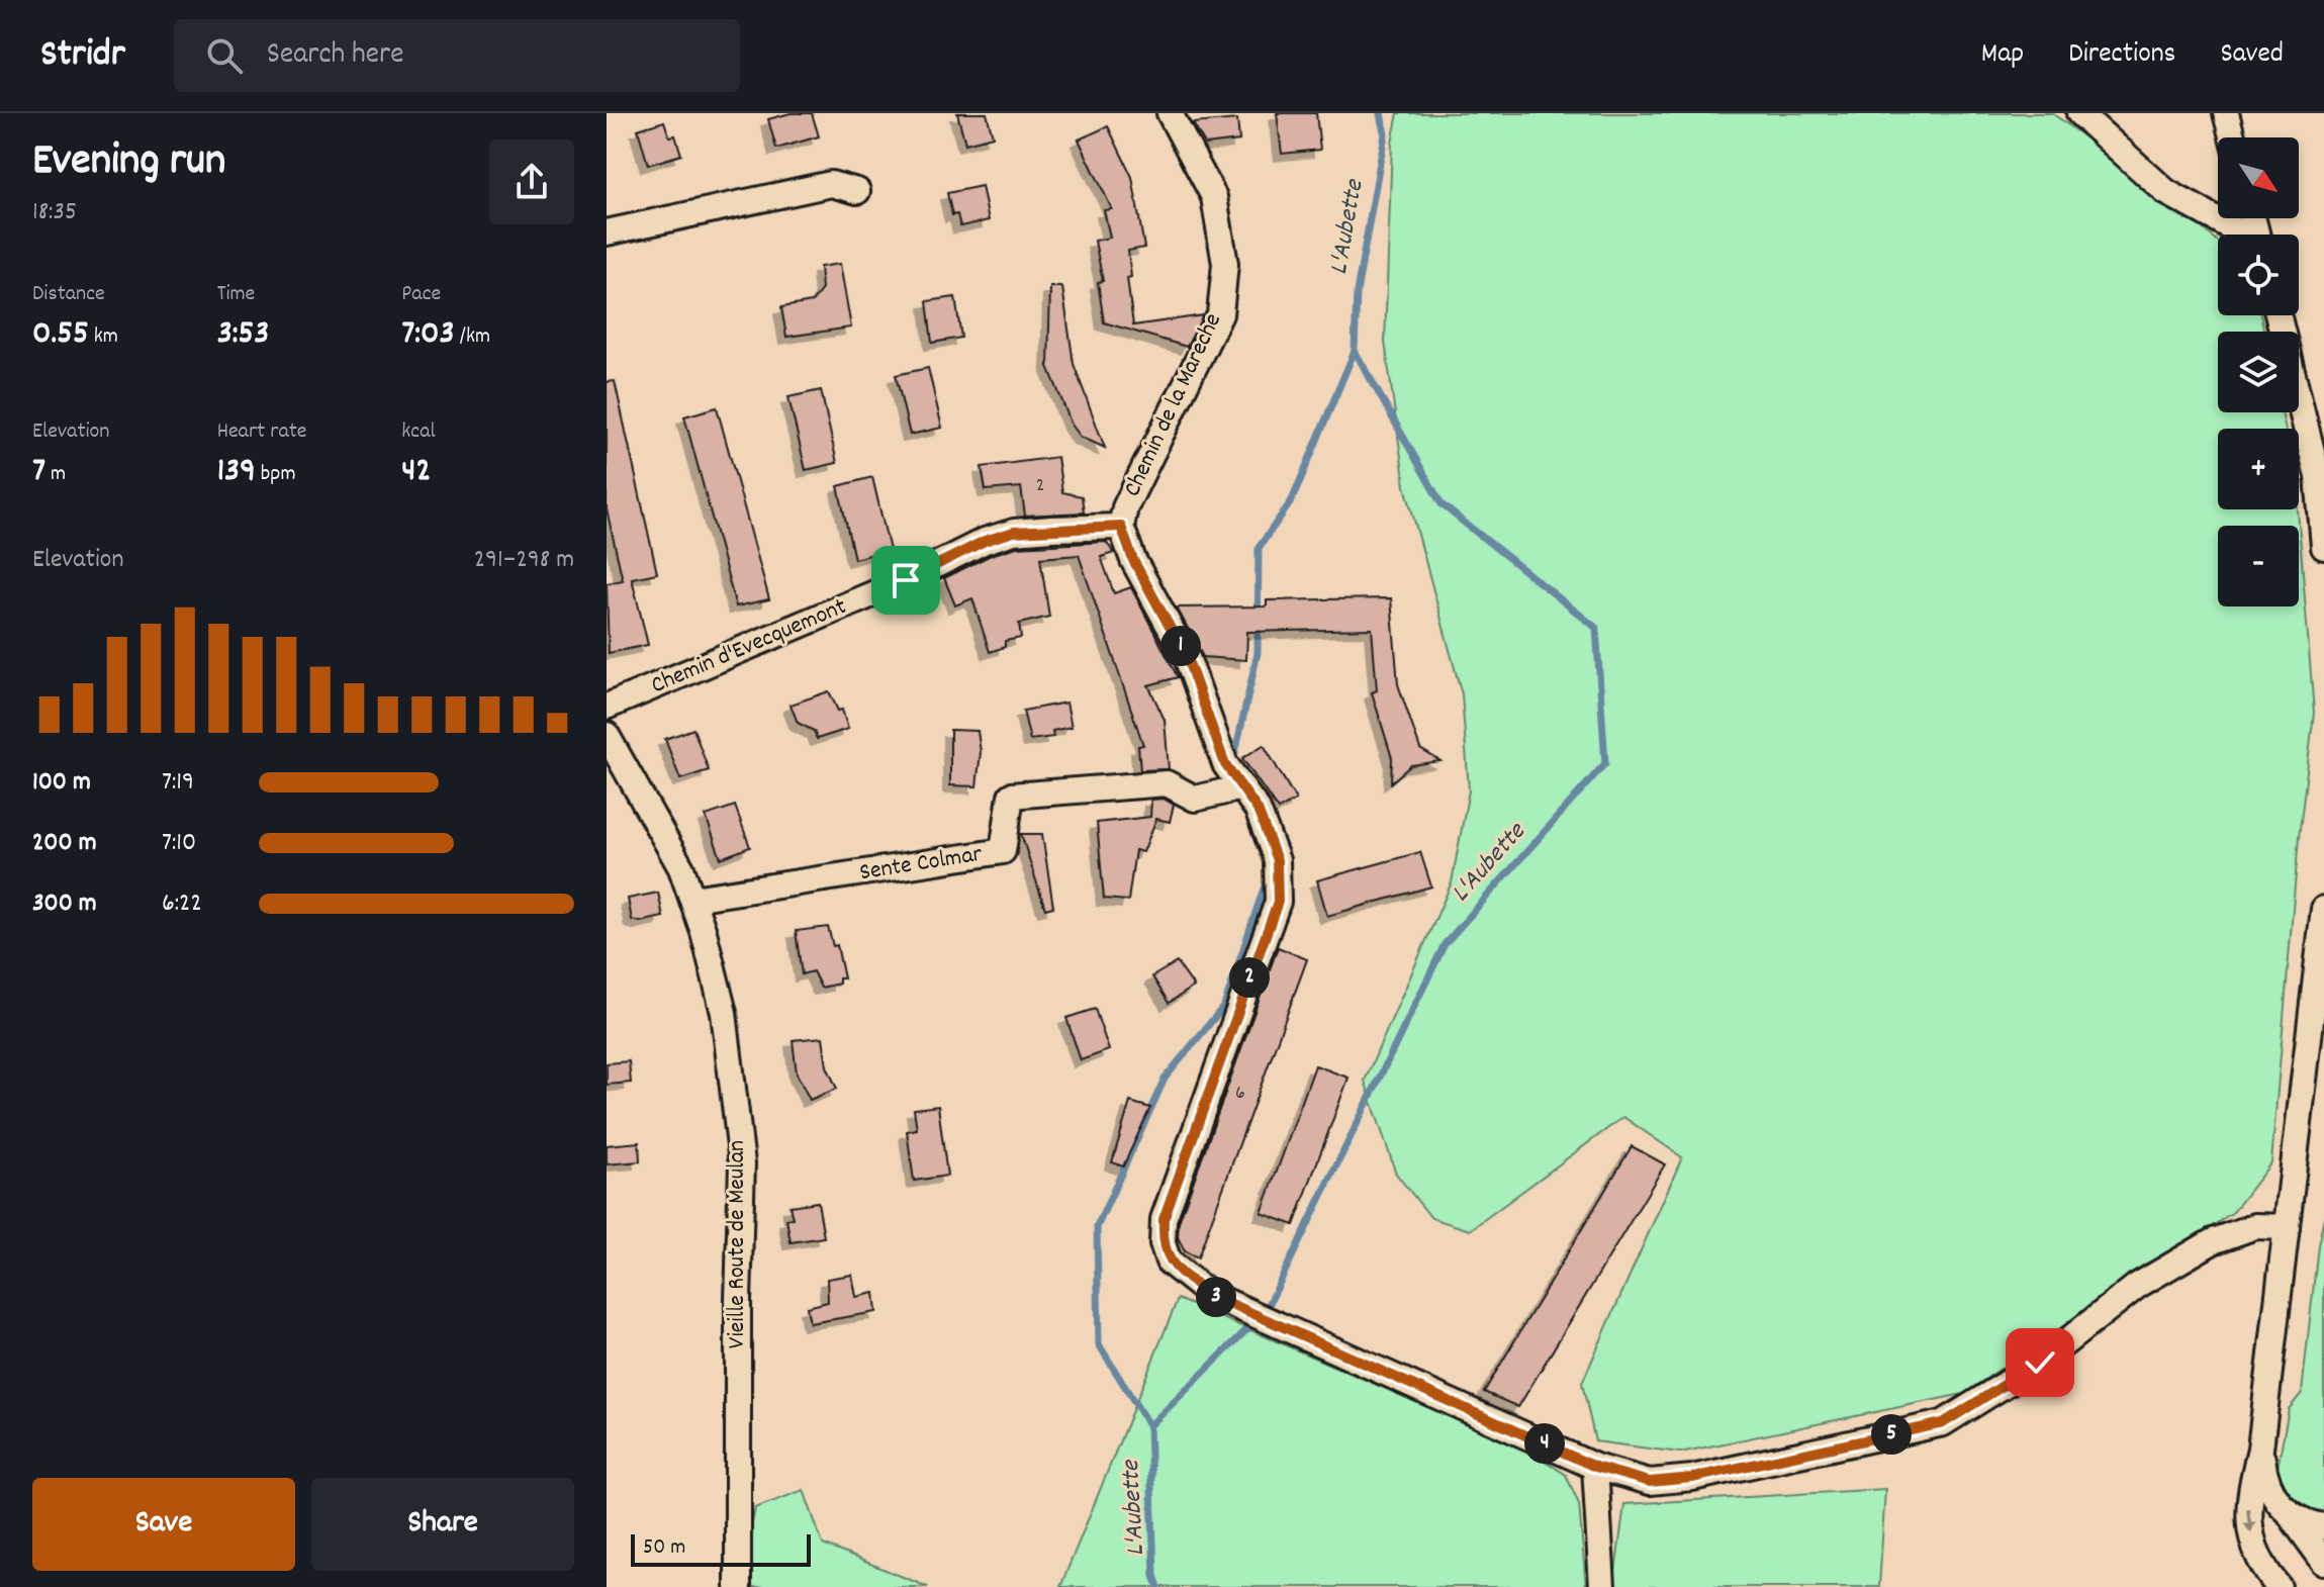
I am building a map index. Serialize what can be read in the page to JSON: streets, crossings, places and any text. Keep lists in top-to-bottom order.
{
  "streets": {
    "street": [
      "Chemin de la Mareche",
      "Chemin d'Evecquemont",
      "Sente Colmar",
      "Vieille Route de Meulan"
    ]
  },
  "crossings": [
    ["Chemin de la Mareche", "Chemin d'Evecquemont"],
    ["Chemin de la Mareche", "Sente Colmar"],
    ["Sente Colmar", "Vieille Route de Meulan"]
  ],
  "water": ["L'Aubette"],
  "house_numbers": ["2", "6"],
  "scale_bar": "50 m",
  "north": "bottom right",
  "page": {
    "header": "Stridr",
    "search": "Search here",
    "nav": ["Map", "Directions", "Saved"],
    "heading": ["Evening run", "18:35"],
    "map_buttons": ["+", "−"],
    "stats": [
      ["Distance", "0.55 km"],
      ["Time", "3:53"],
      ["Pace", "7:03 /km"],
      ["Elevation", "7 m"],
      ["Heart rate", "139 bpm"],
      ["kcal", "42"]
    ],
    "chart": ["Elevation", "291–298 m"],
    "pins": [
      "1",
      "2",
      "3",
      "5",
      "4"
    ],
    "list": [
      {
        "name": "100 m",
        "note": "7:19"
      },
      {
        "name": "200 m",
        "note": "7:10"
      },
      {
        "name": "300 m",
        "note": "6:22"
      }
    ],
    "buttons": ["Save", "Share"],
    "scale": "50 m"
  }
}
